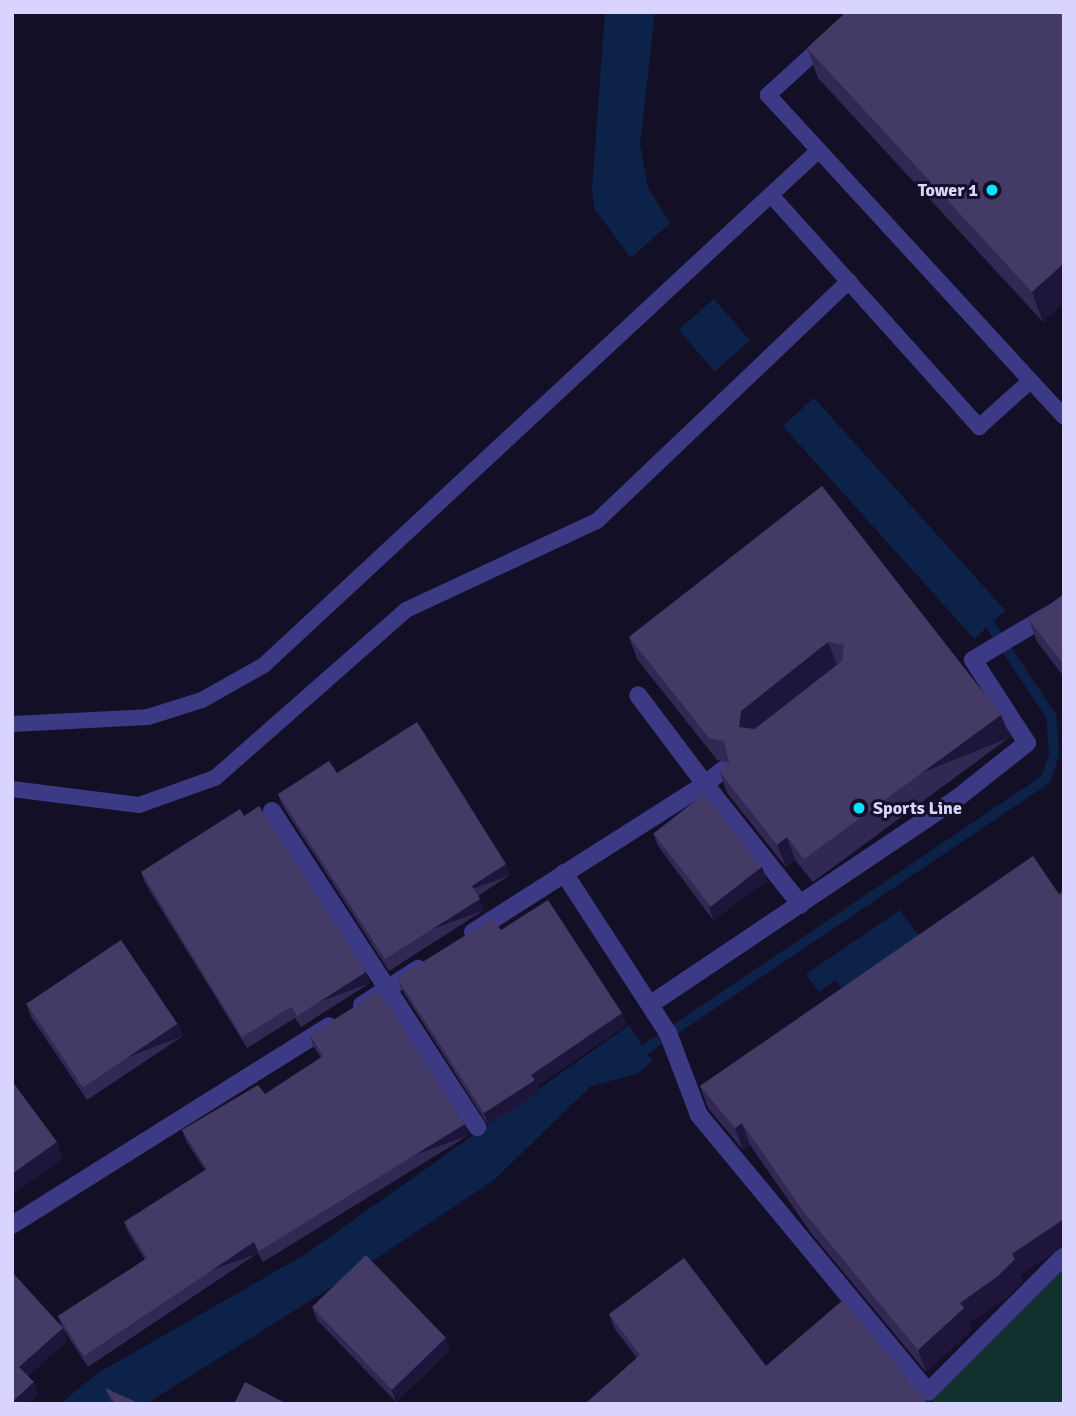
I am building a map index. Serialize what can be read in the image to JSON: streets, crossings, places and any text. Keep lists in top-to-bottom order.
{
  "places": ["Tower 1", "Sports Line"]
}
